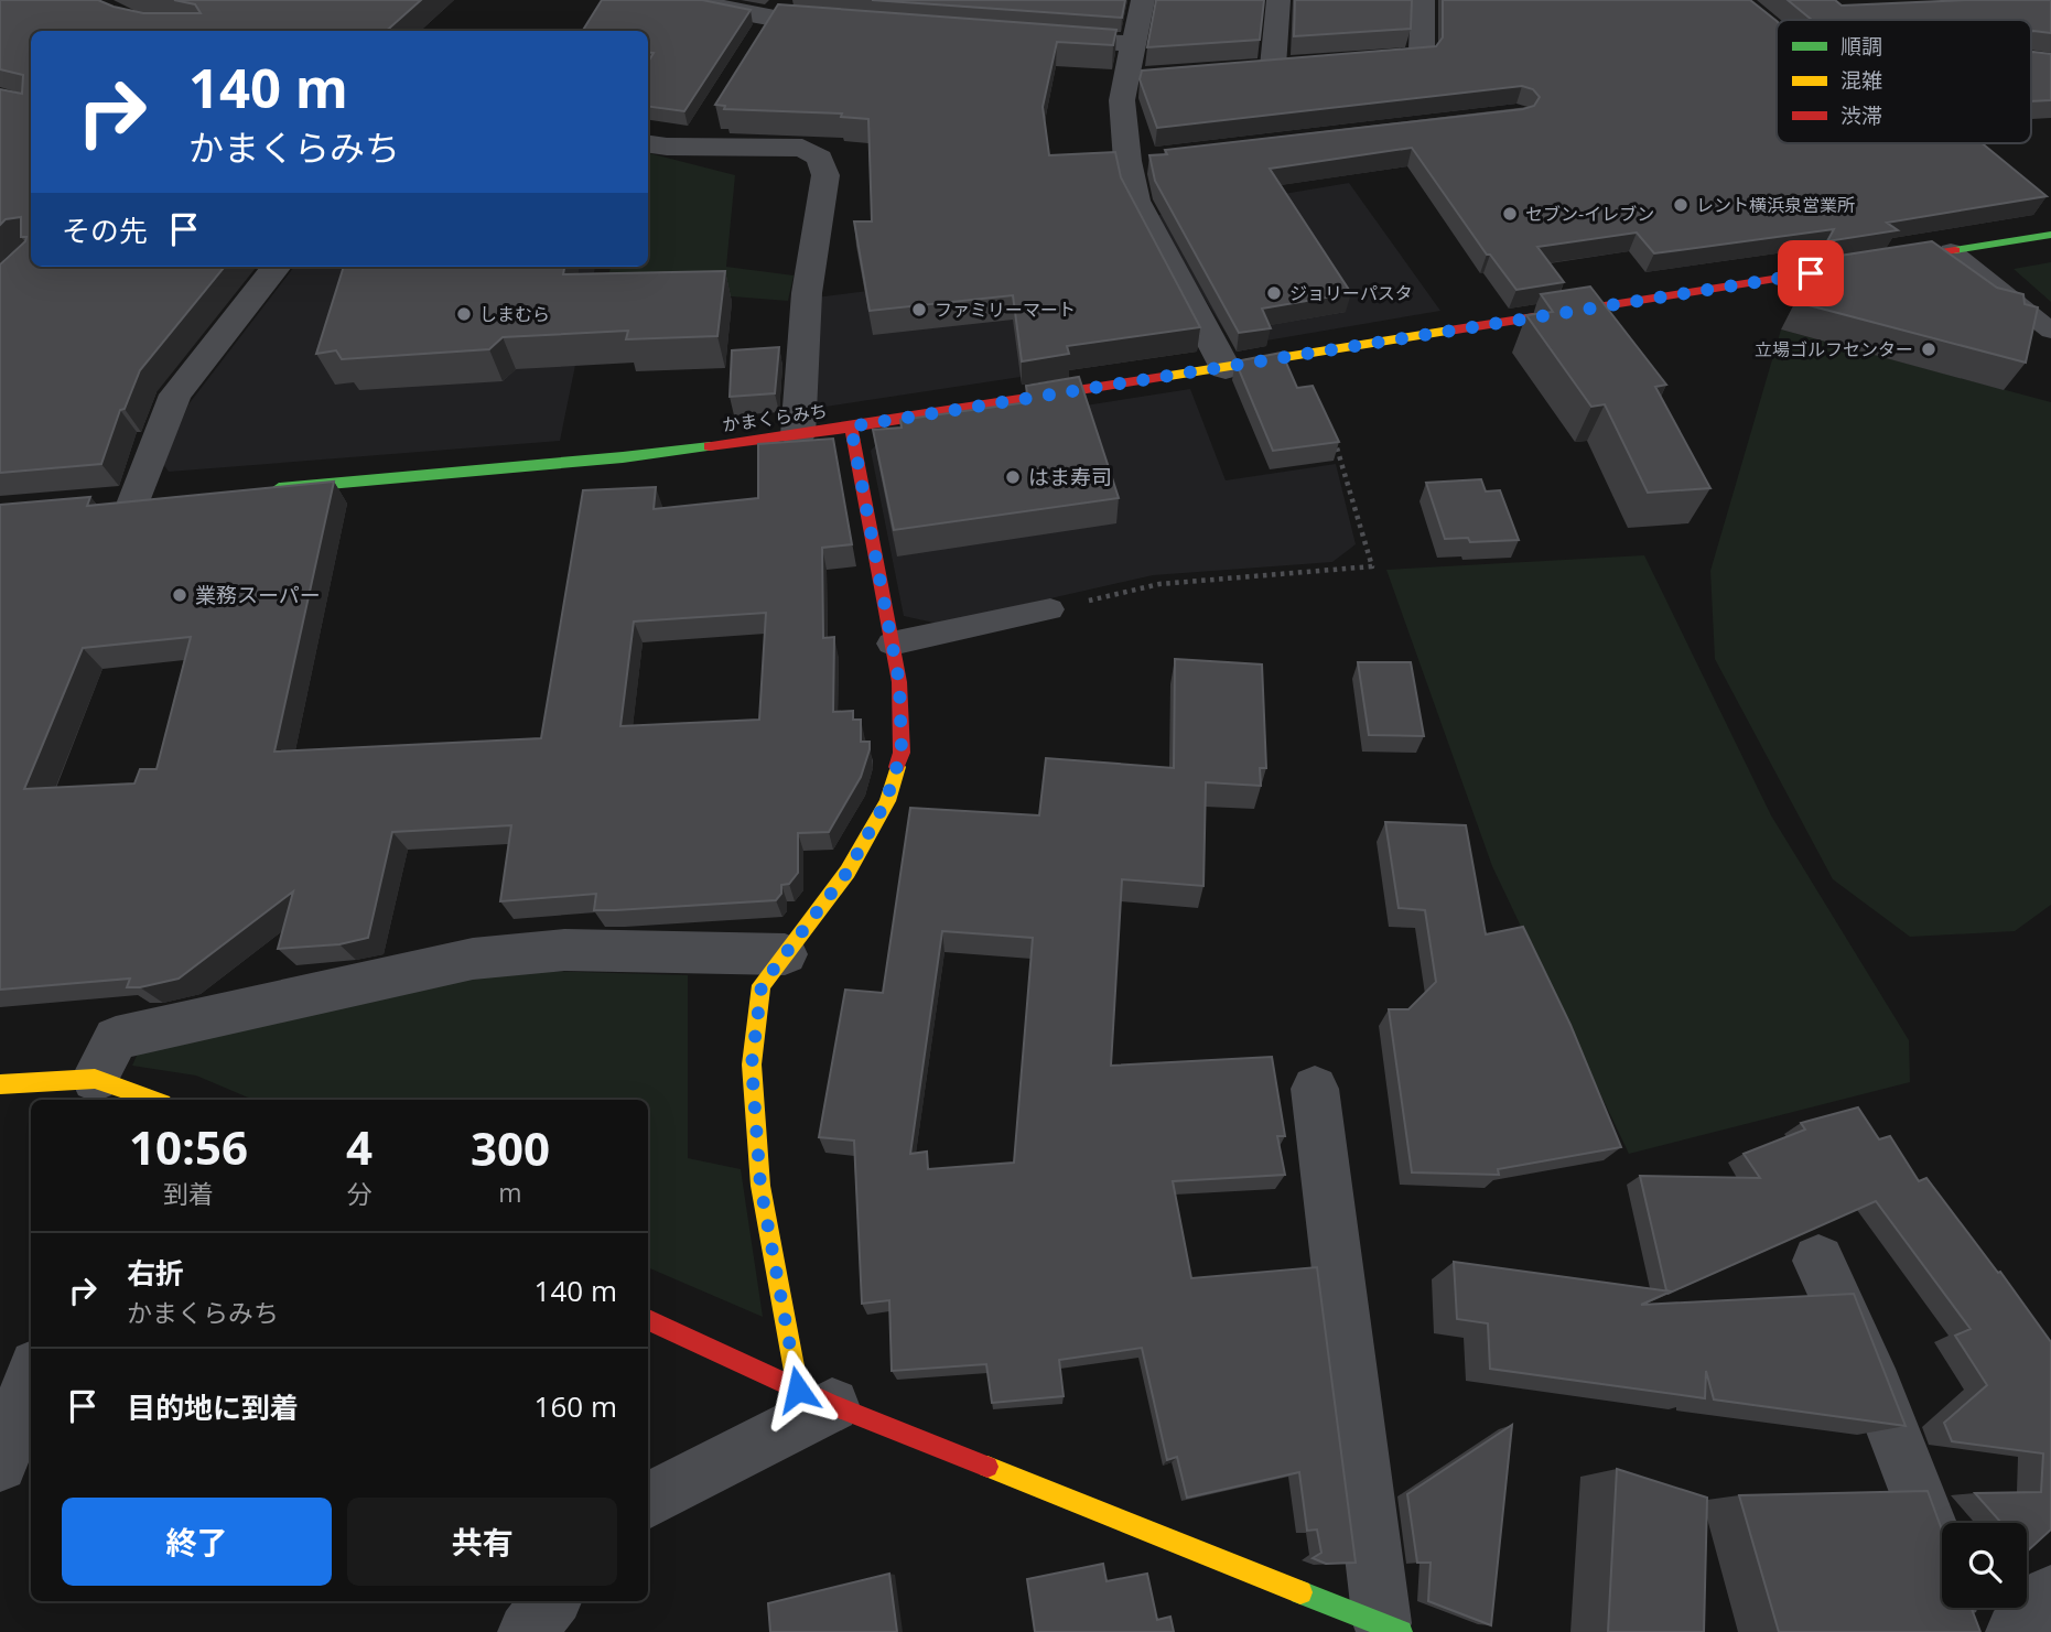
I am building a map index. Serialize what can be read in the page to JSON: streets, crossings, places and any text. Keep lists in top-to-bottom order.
{
  "streets": {
    "main road": ["かまくらみち"]
  },
  "places": [
    "レント横浜泉営業所",
    "セブン-イレブン",
    "ジョリーパスタ",
    "ファミリーマート",
    "しまむら",
    "立場ゴルフセンター",
    "はま寿司",
    "業務スーパー"
  ],
  "legend": ["順調", "混雑", "渋滞"],
  "page": {
    "turn": ["140 m", "かまくらみち"],
    "then": "その先",
    "eta": [
      "10:56",
      "到着",
      "4",
      "分",
      "300",
      "m"
    ],
    "list": [
      {
        "name": "右折",
        "note": "かまくらみち",
        "value": "140 m"
      },
      {
        "name": "目的地に到着",
        "value": "160 m"
      }
    ],
    "buttons": ["終了", "共有"]
  }
}
